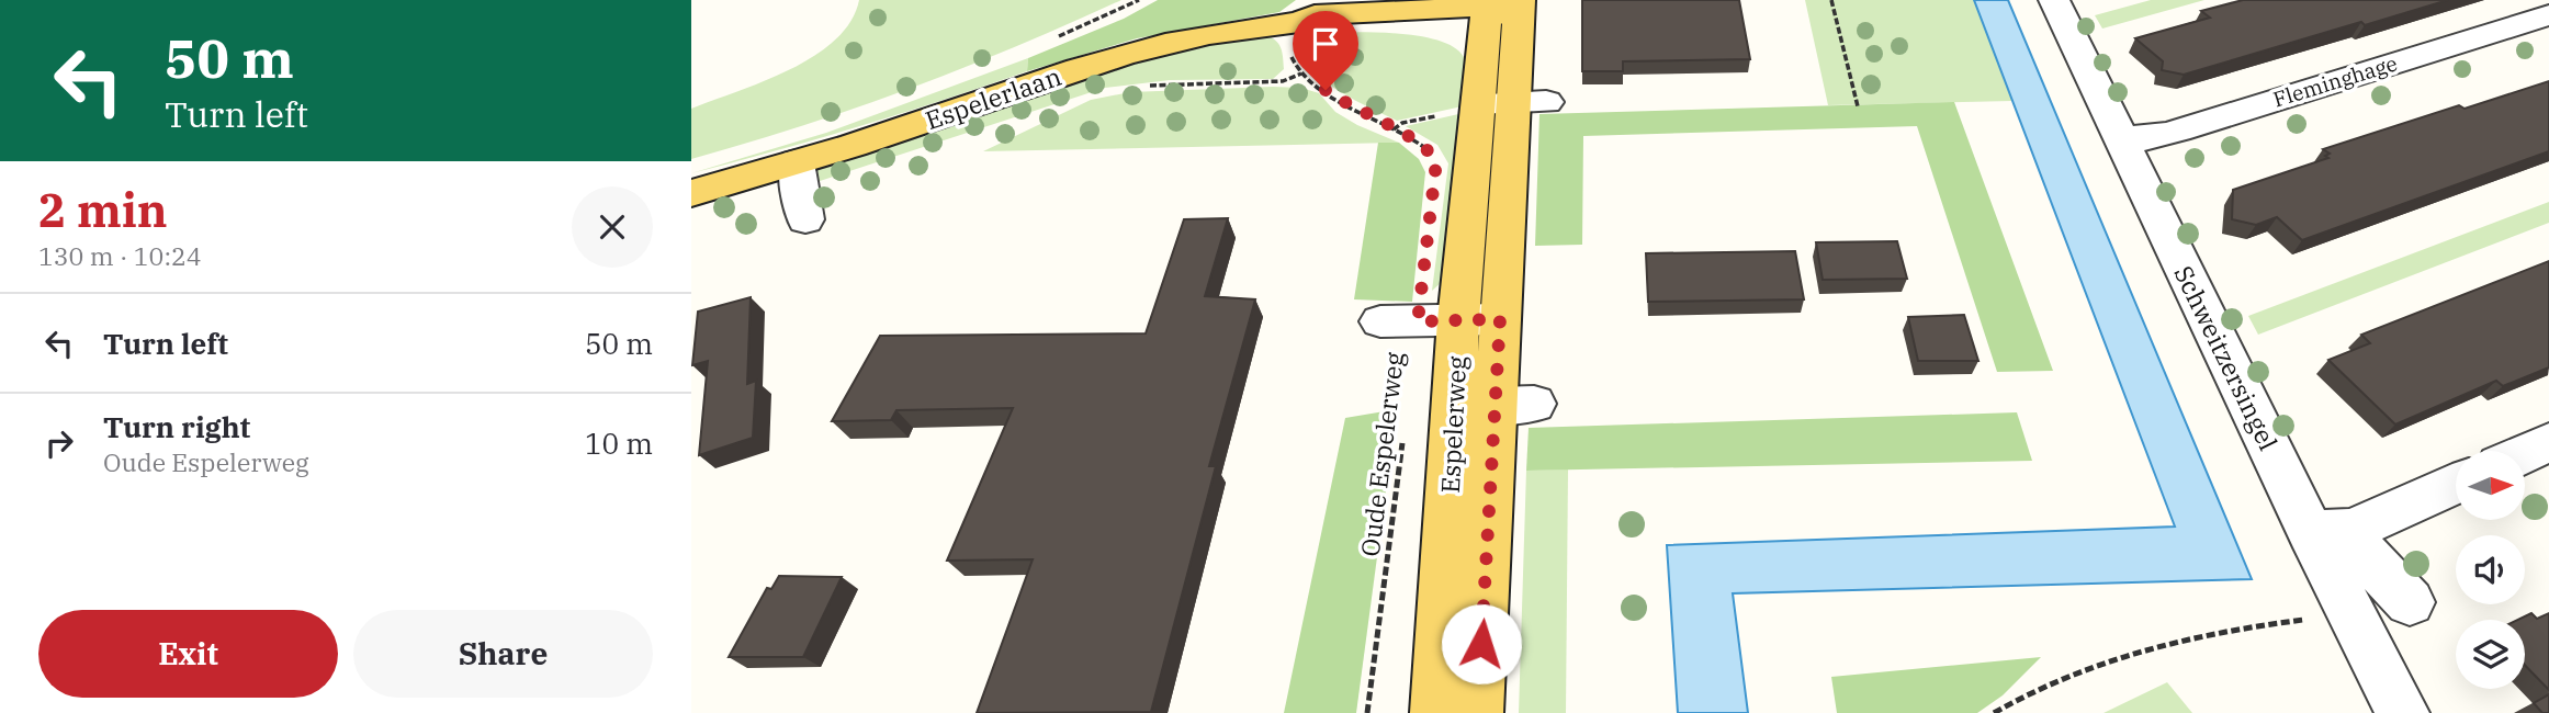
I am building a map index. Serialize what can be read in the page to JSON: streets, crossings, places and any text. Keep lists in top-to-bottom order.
{
  "streets": {
    "main road": ["Espelerlaan", "Espelerweg"],
    "street": ["Fleminghage", "Schweitzersingel"],
    "path": ["Oude Espelerweg"]
  },
  "crossings": [
    ["Fleminghage", "Schweitzersingel"],
    ["Espelerlaan", "Espelerweg"]
  ],
  "north": "right",
  "page": {
    "turn": ["50 m", "Turn left"],
    "heading": ["2 min", "130 m · 10:24"],
    "list": [
      {
        "name": "Turn left",
        "value": "50 m"
      },
      {
        "name": "Turn right",
        "note": "Oude Espelerweg",
        "value": "10 m"
      }
    ],
    "buttons": ["Exit", "Share"]
  }
}
